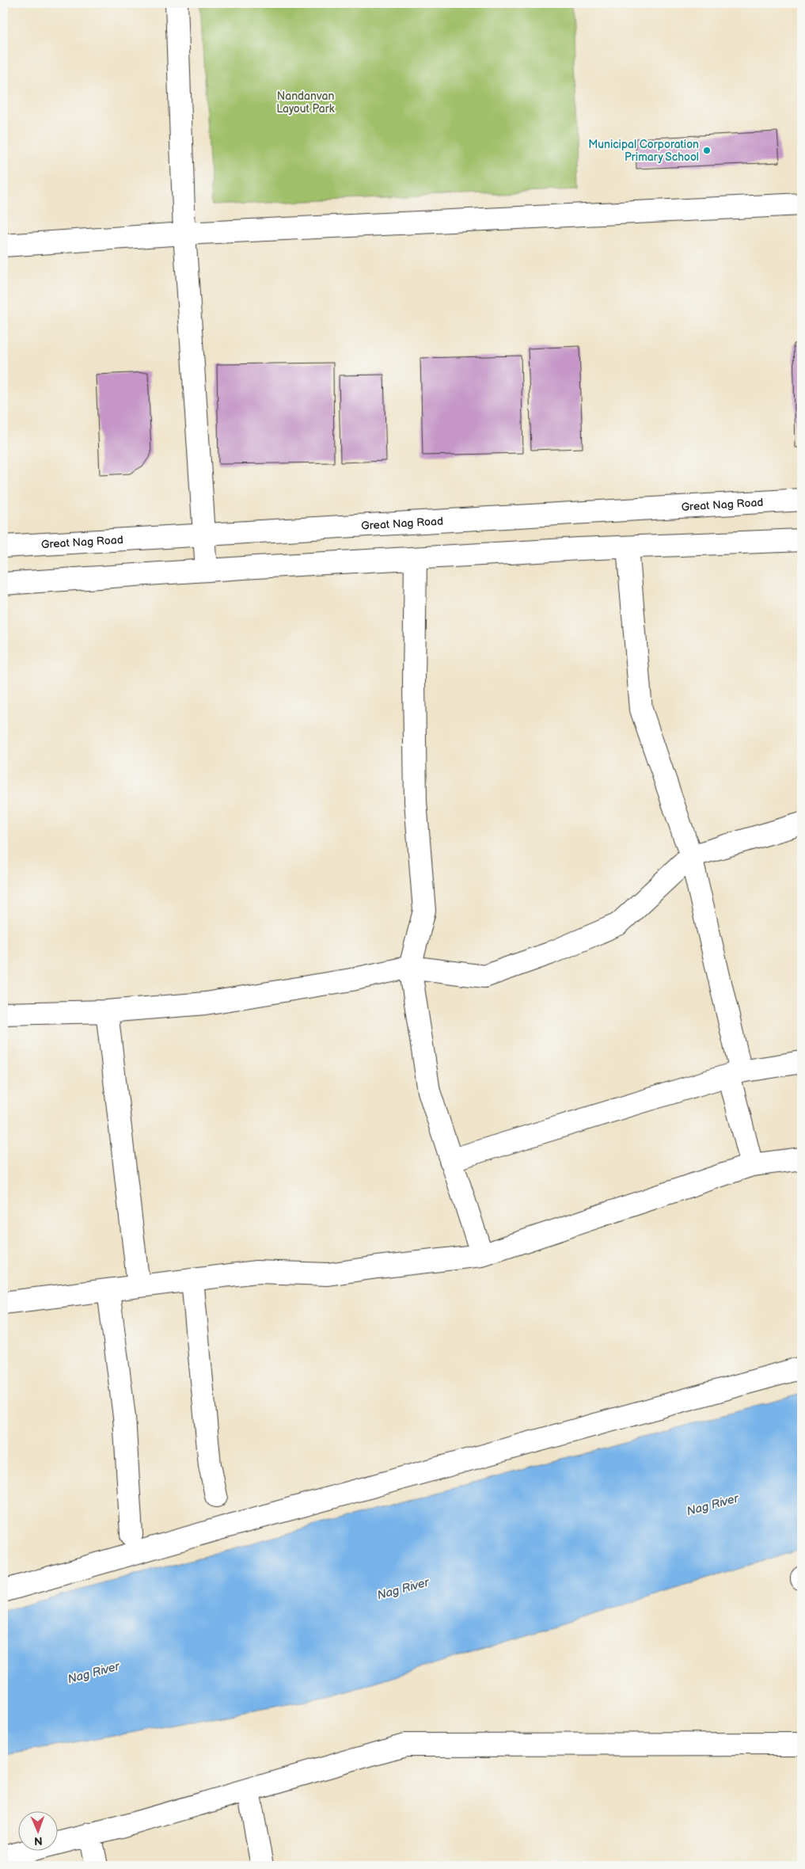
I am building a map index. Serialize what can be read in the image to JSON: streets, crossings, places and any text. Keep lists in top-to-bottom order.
{
  "streets": {
    "street": ["Great Nag Road"]
  },
  "water": ["Nag River"],
  "parks": ["Nandanvan Layout Park"],
  "places": ["Municipal Corporation Primary School"],
  "north": "bottom"
}
